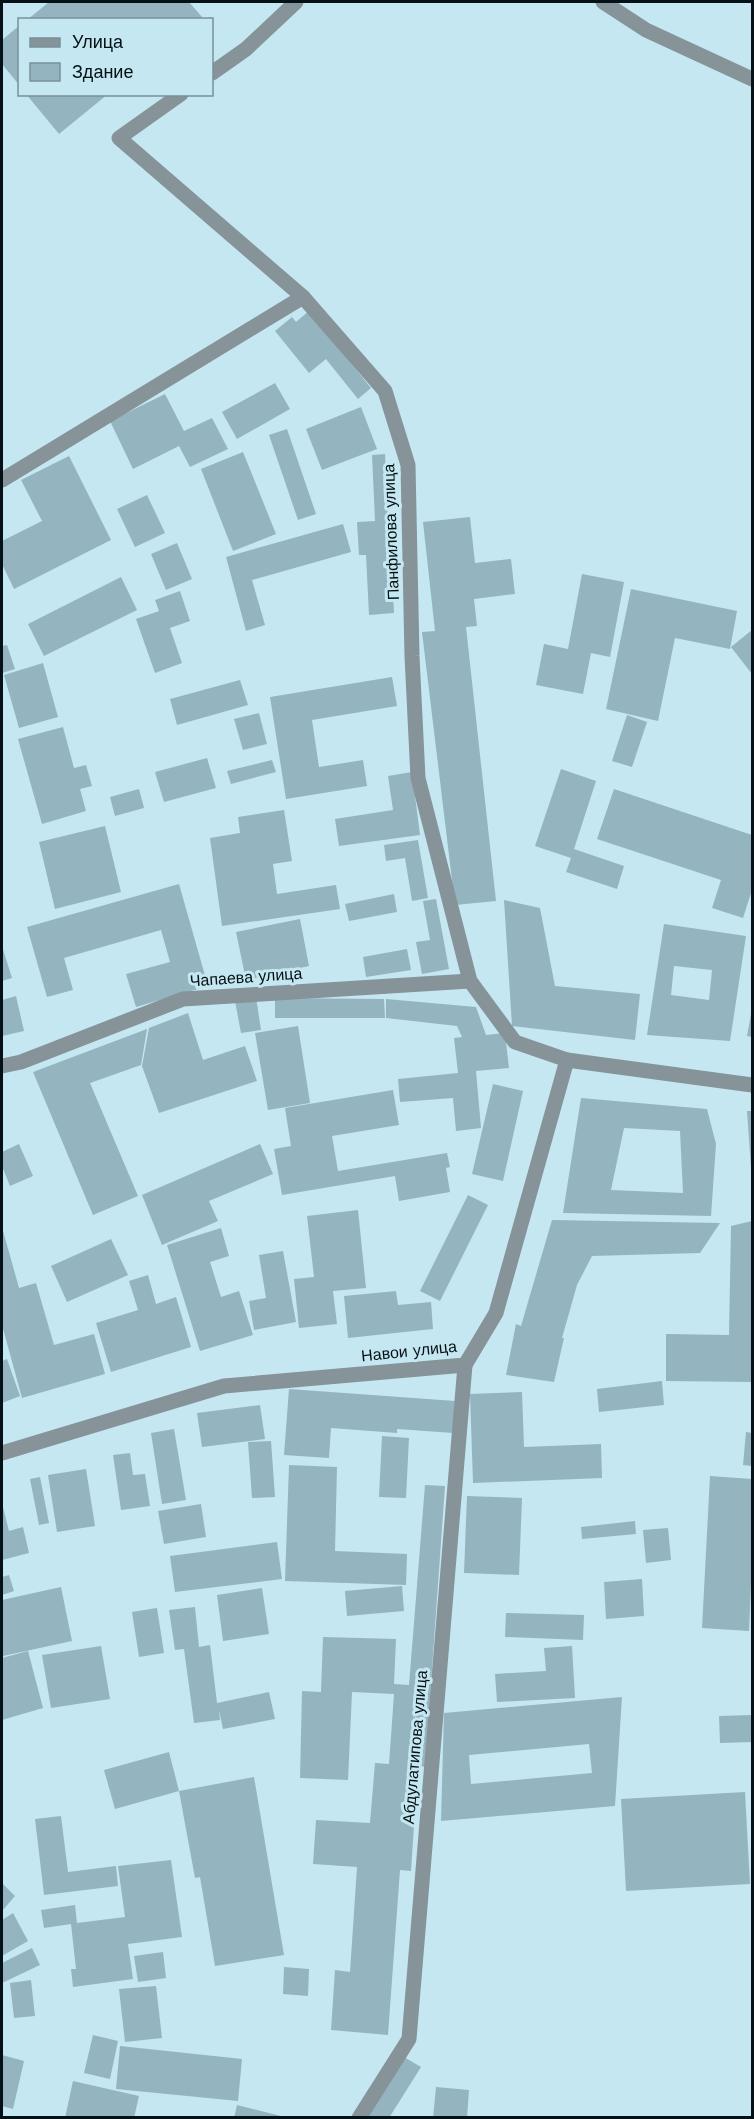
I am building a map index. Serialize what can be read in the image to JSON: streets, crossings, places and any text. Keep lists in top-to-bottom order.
{
  "streets": {
    "street": [
      "Панфилова улица",
      "Чапаева улица",
      "Навои улица",
      "Абдулатипова улица"
    ]
  },
  "crossings": [
    ["Панфилова улица", "Чапаева улица"],
    ["Панфилова улица", "Навои улица"],
    ["Навои улица", "Абдулатипова улица"]
  ],
  "legend": ["Улица", "Здание"]
}
